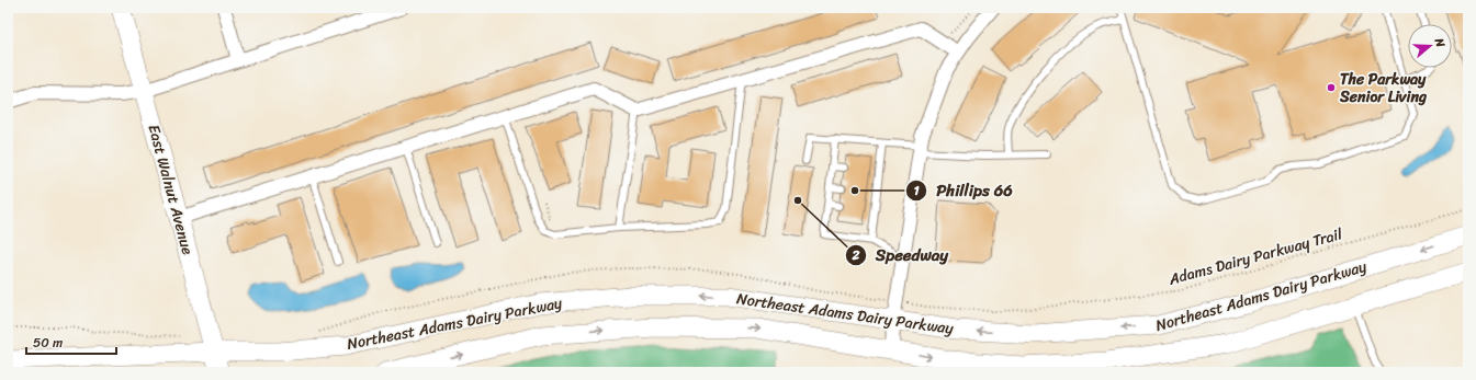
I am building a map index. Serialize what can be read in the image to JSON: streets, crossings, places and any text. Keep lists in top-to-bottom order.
{
  "streets": {
    "main road": ["East Walnut Avenue", "Northeast Adams Dairy Parkway"],
    "path": ["Adams Dairy Parkway Trail"]
  },
  "crossings": [
    ["East Walnut Avenue", "Northeast Adams Dairy Parkway"]
  ],
  "places": ["The Parkway Senior Living", "Phillips 66", "Speedway"],
  "scale_bar": "50 m",
  "north": "right"
}
